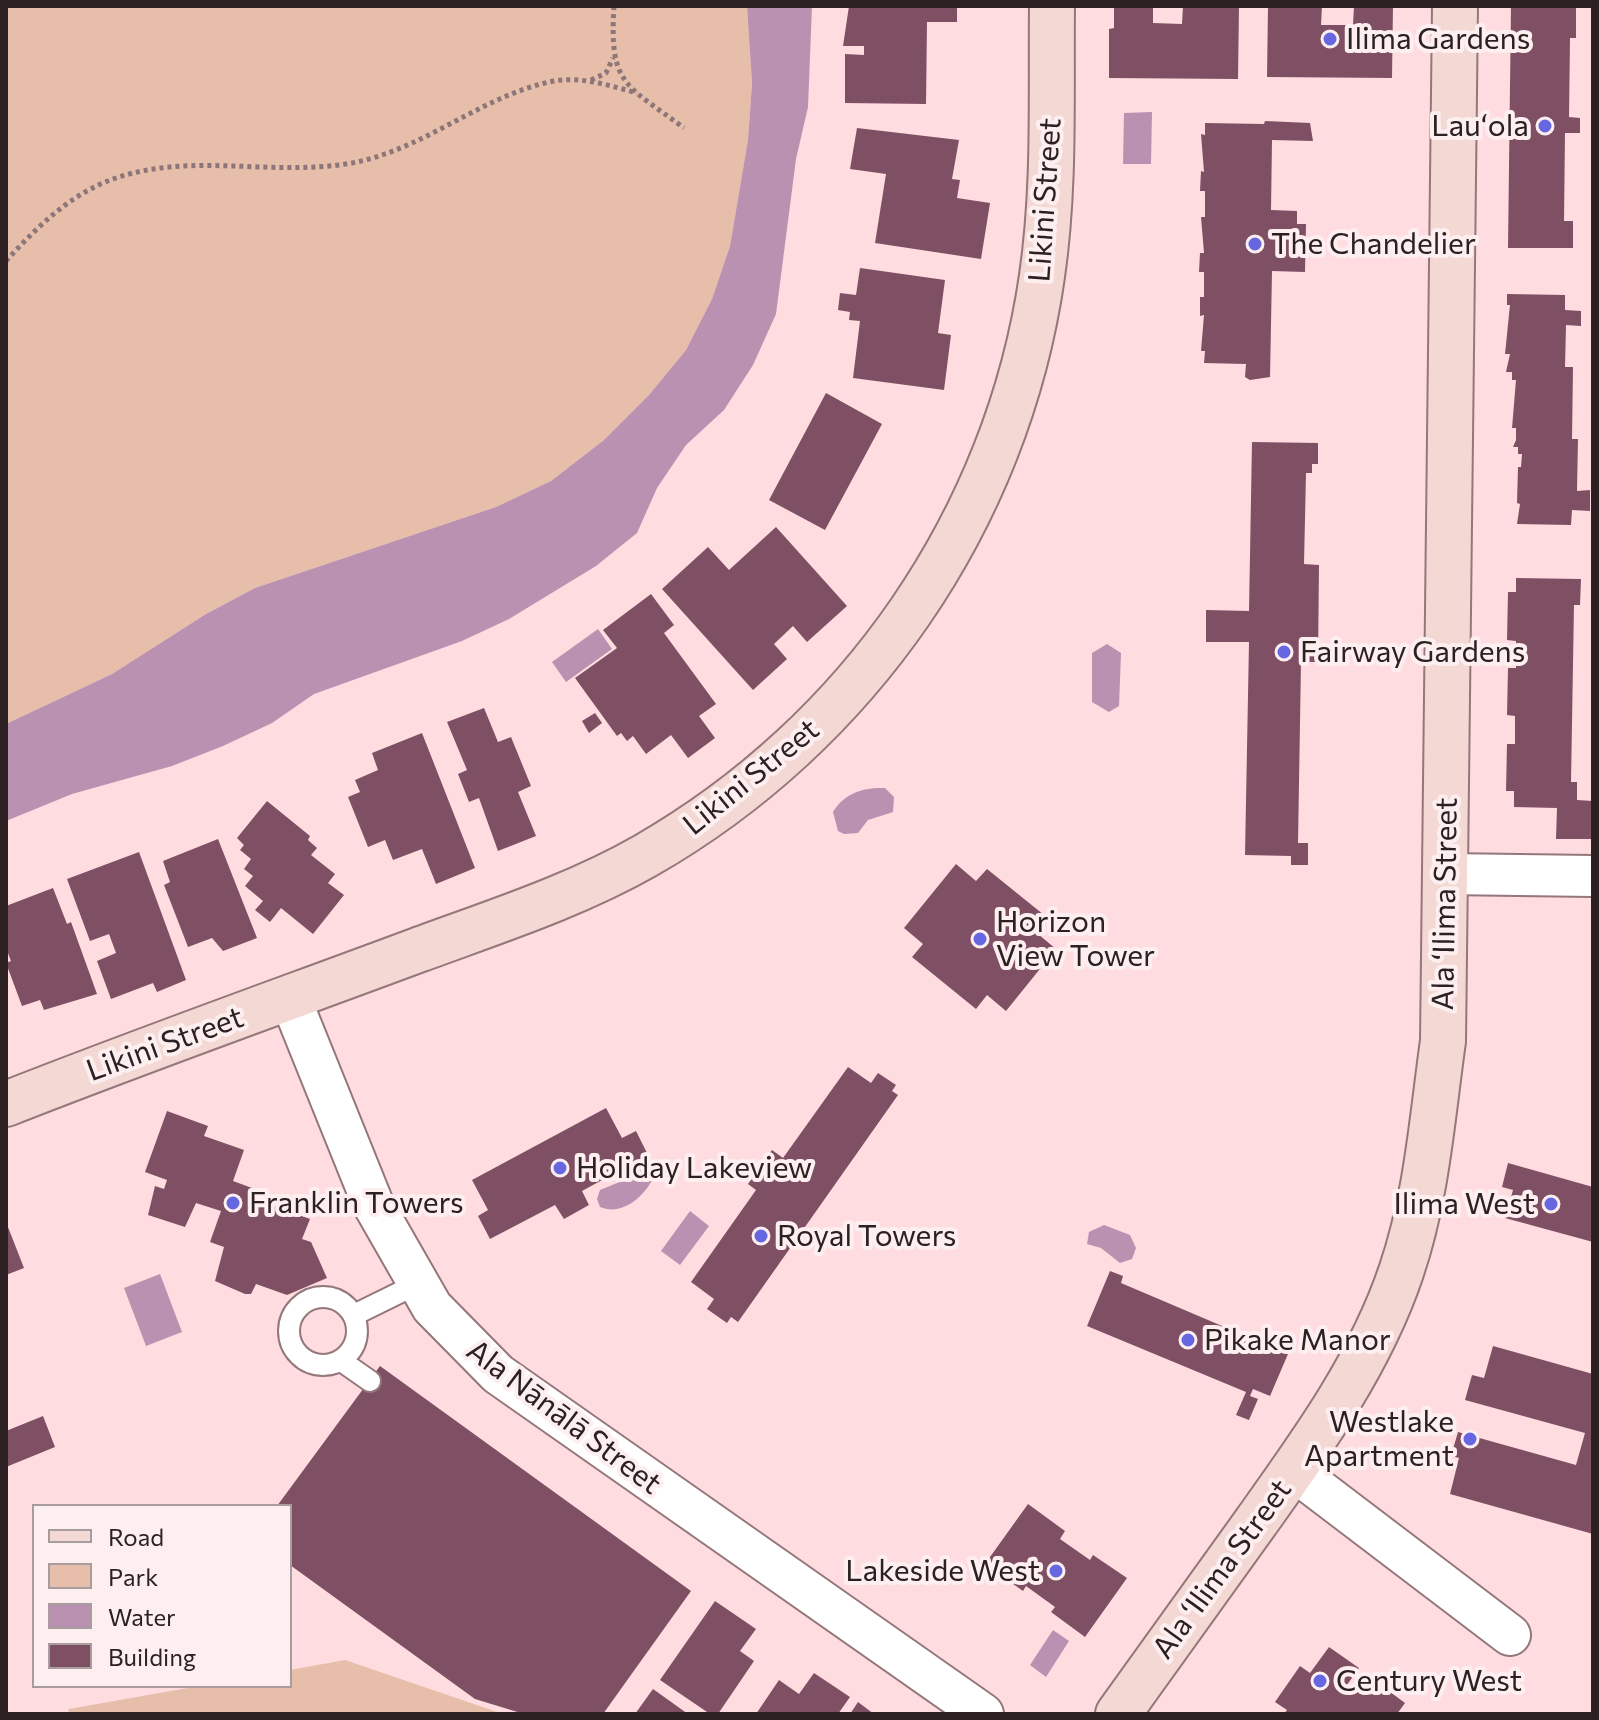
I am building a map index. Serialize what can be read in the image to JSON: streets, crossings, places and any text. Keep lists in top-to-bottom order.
{
  "streets": {
    "street": ["Likini Street", "Ala ʻIlima Street", "Ala Nānālā Street"]
  },
  "crossings": [
    ["Likini Street", "Ala Nānālā Street"]
  ],
  "places": [
    "Ilima Gardens",
    "Lauʻola",
    "The Chandelier",
    "Fairway Gardens",
    "Horizon View Tower",
    "Holiday Lakeview",
    "Franklin Towers",
    "Ilima West",
    "Royal Towers",
    "Pikake Manor",
    "Westlake Apartment",
    "Lakeside West",
    "Century West"
  ],
  "legend": [
    "Road",
    "Park",
    "Water",
    "Building"
  ]
}
